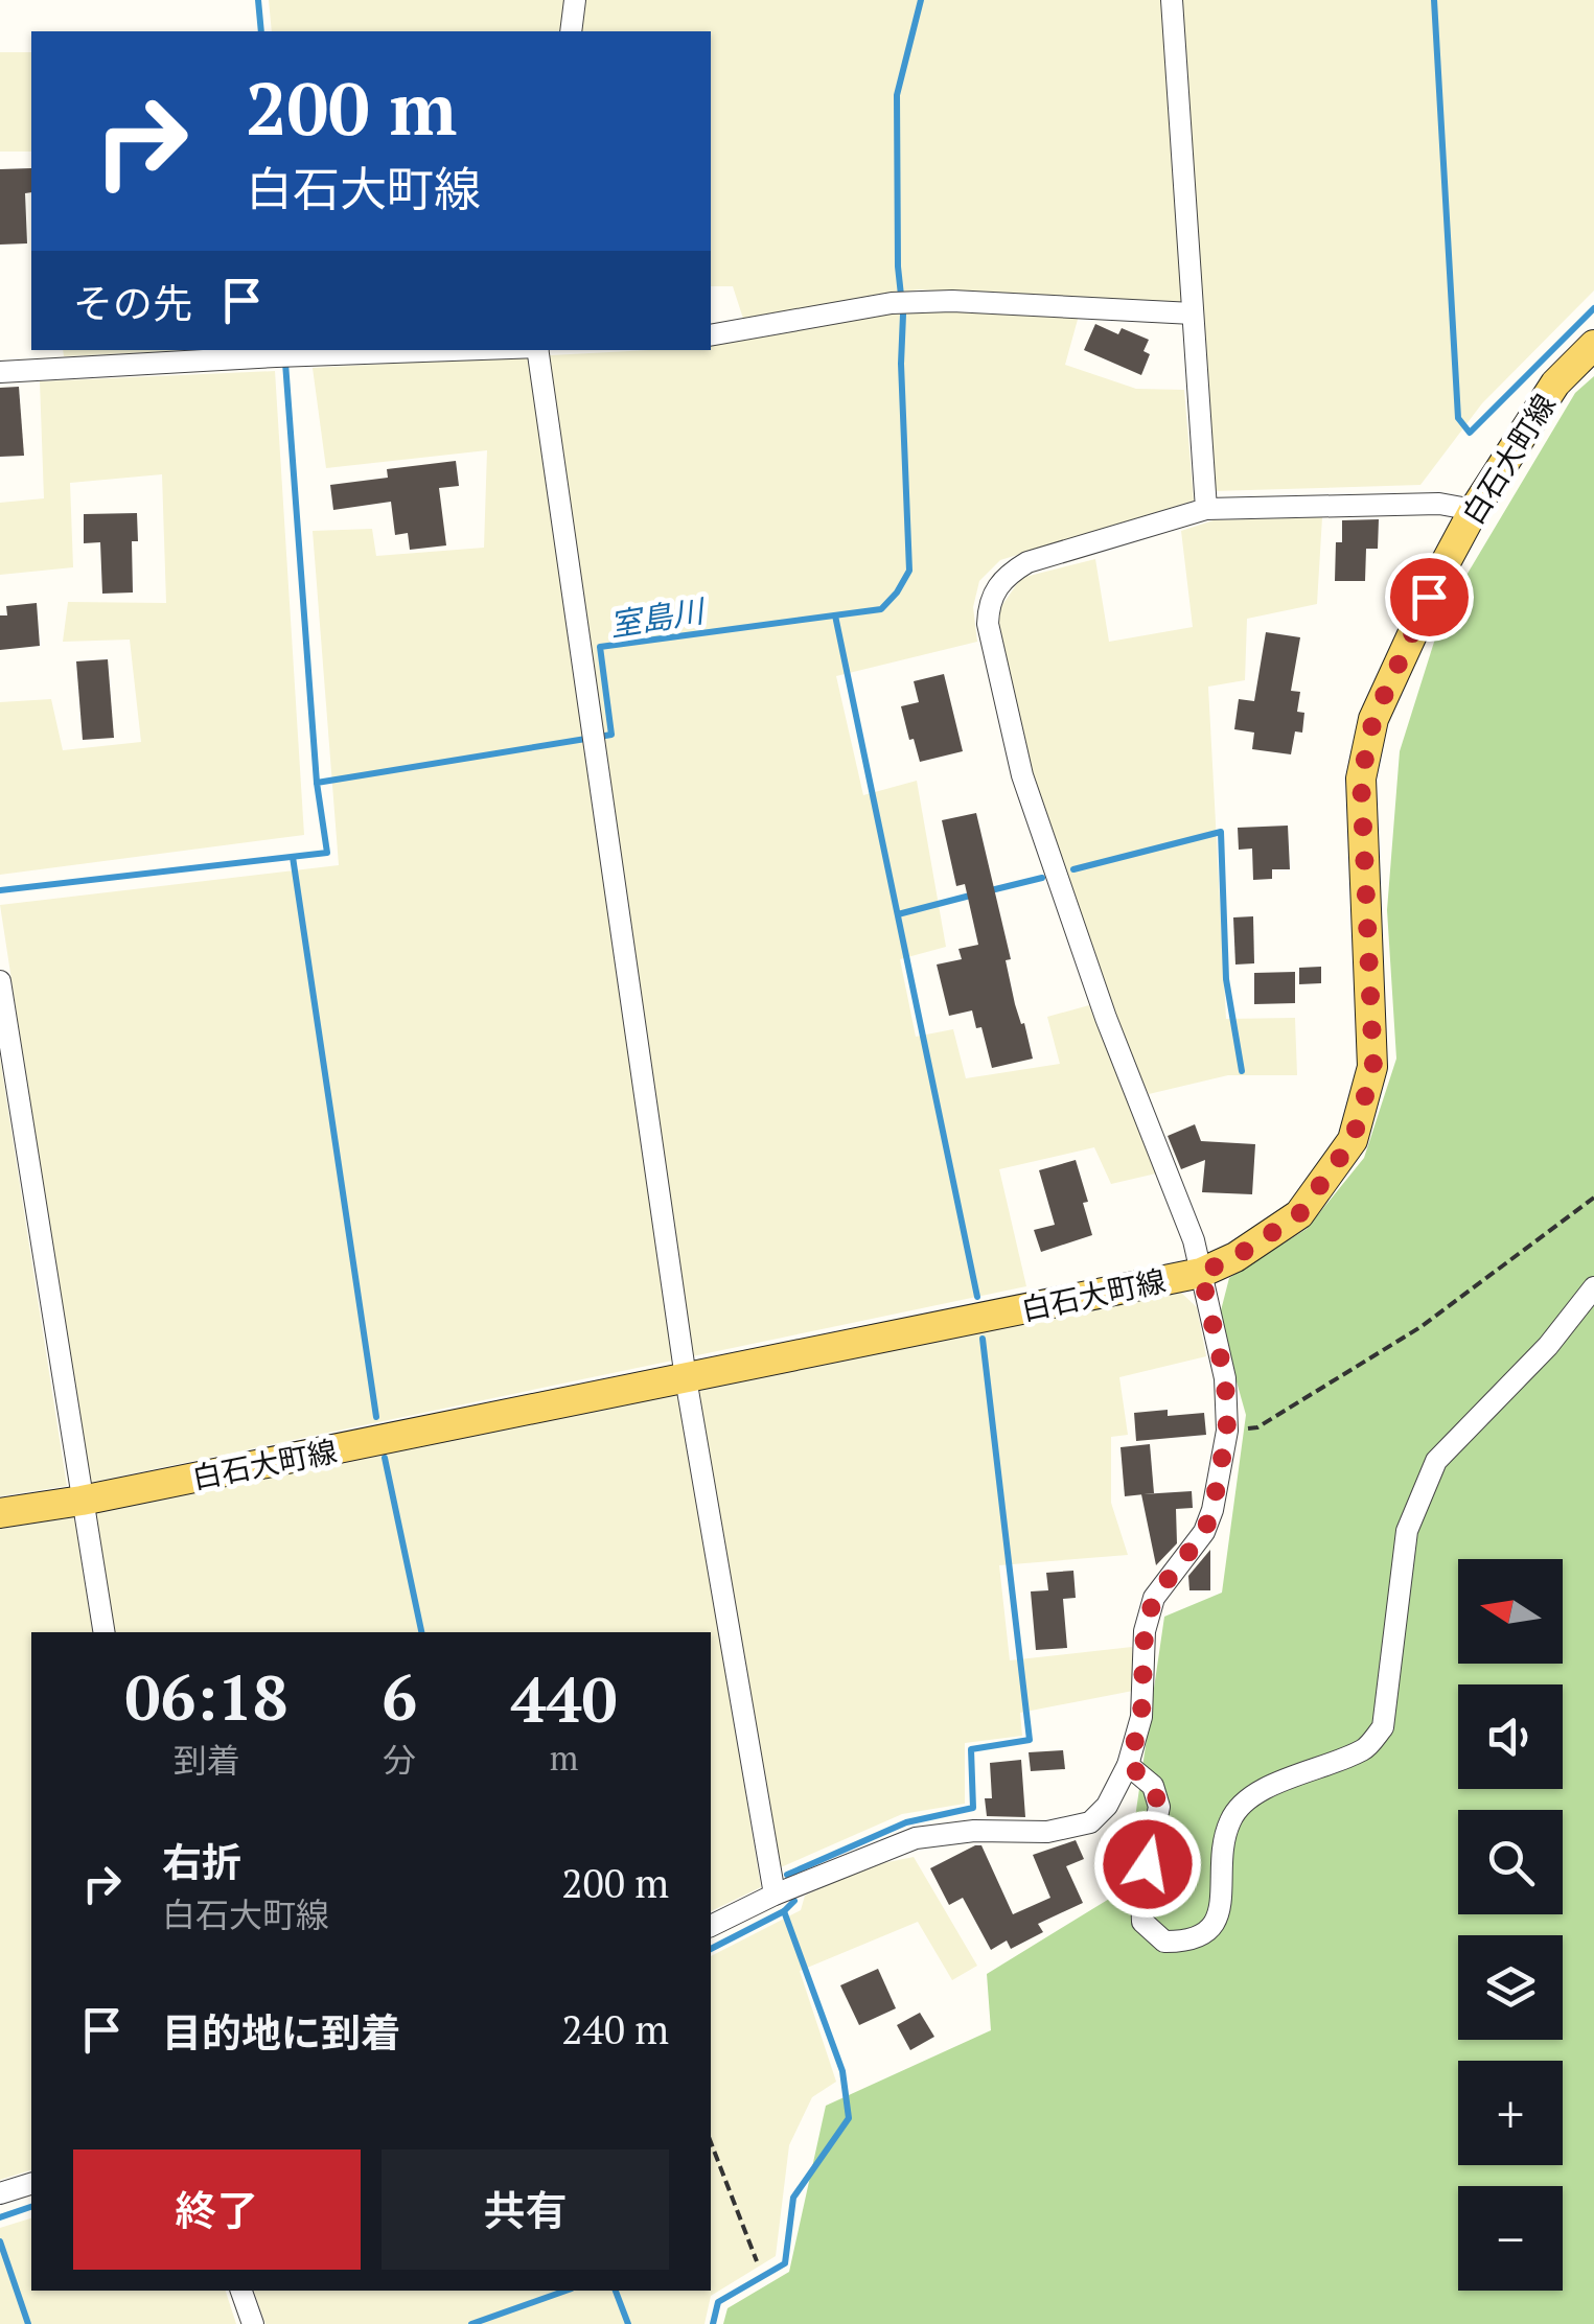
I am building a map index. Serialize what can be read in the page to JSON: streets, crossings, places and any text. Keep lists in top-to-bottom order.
{
  "streets": {
    "main road": ["白石大町線"]
  },
  "water": ["室島川"],
  "north": "left",
  "page": {
    "turn": ["200 m", "白石大町線"],
    "then": "その先",
    "map_buttons": ["+", "−"],
    "eta": [
      "06:18",
      "到着",
      "6",
      "分",
      "440",
      "m"
    ],
    "list": [
      {
        "name": "右折",
        "note": "白石大町線",
        "value": "200 m"
      },
      {
        "name": "目的地に到着",
        "value": "240 m"
      }
    ],
    "buttons": ["終了", "共有"]
  }
}
